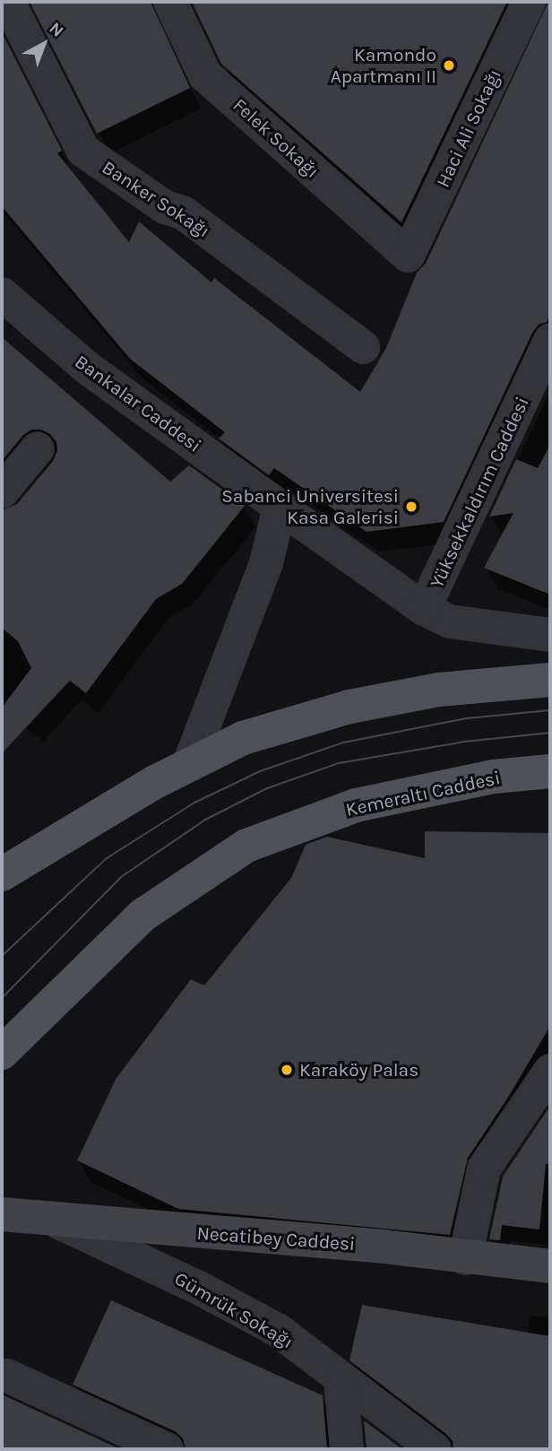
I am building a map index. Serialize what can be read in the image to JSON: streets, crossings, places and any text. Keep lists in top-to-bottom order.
{
  "streets": {
    "main road": ["Kemeraltı Caddesi", "Necatibey Caddesi"],
    "street": [
      "Haci Ali Sokağı",
      "Felek Sokağı",
      "Banker Sokağı",
      "Bankalar Caddesi",
      "Yüksekkaldırım Caddesi",
      "Gümrük Sokağı"
    ]
  },
  "crossings": [
    ["Haci Ali Sokağı", "Felek Sokağı"],
    ["Bankalar Caddesi", "Yüksekkaldırım Caddesi"],
    ["Necatibey Caddesi", "Gümrük Sokağı"]
  ],
  "places": ["Kamondo Apartmanı II", "Sabanci Universitesi Kasa Galerisi", "Karaköy Palas"],
  "north": "top right"
}
